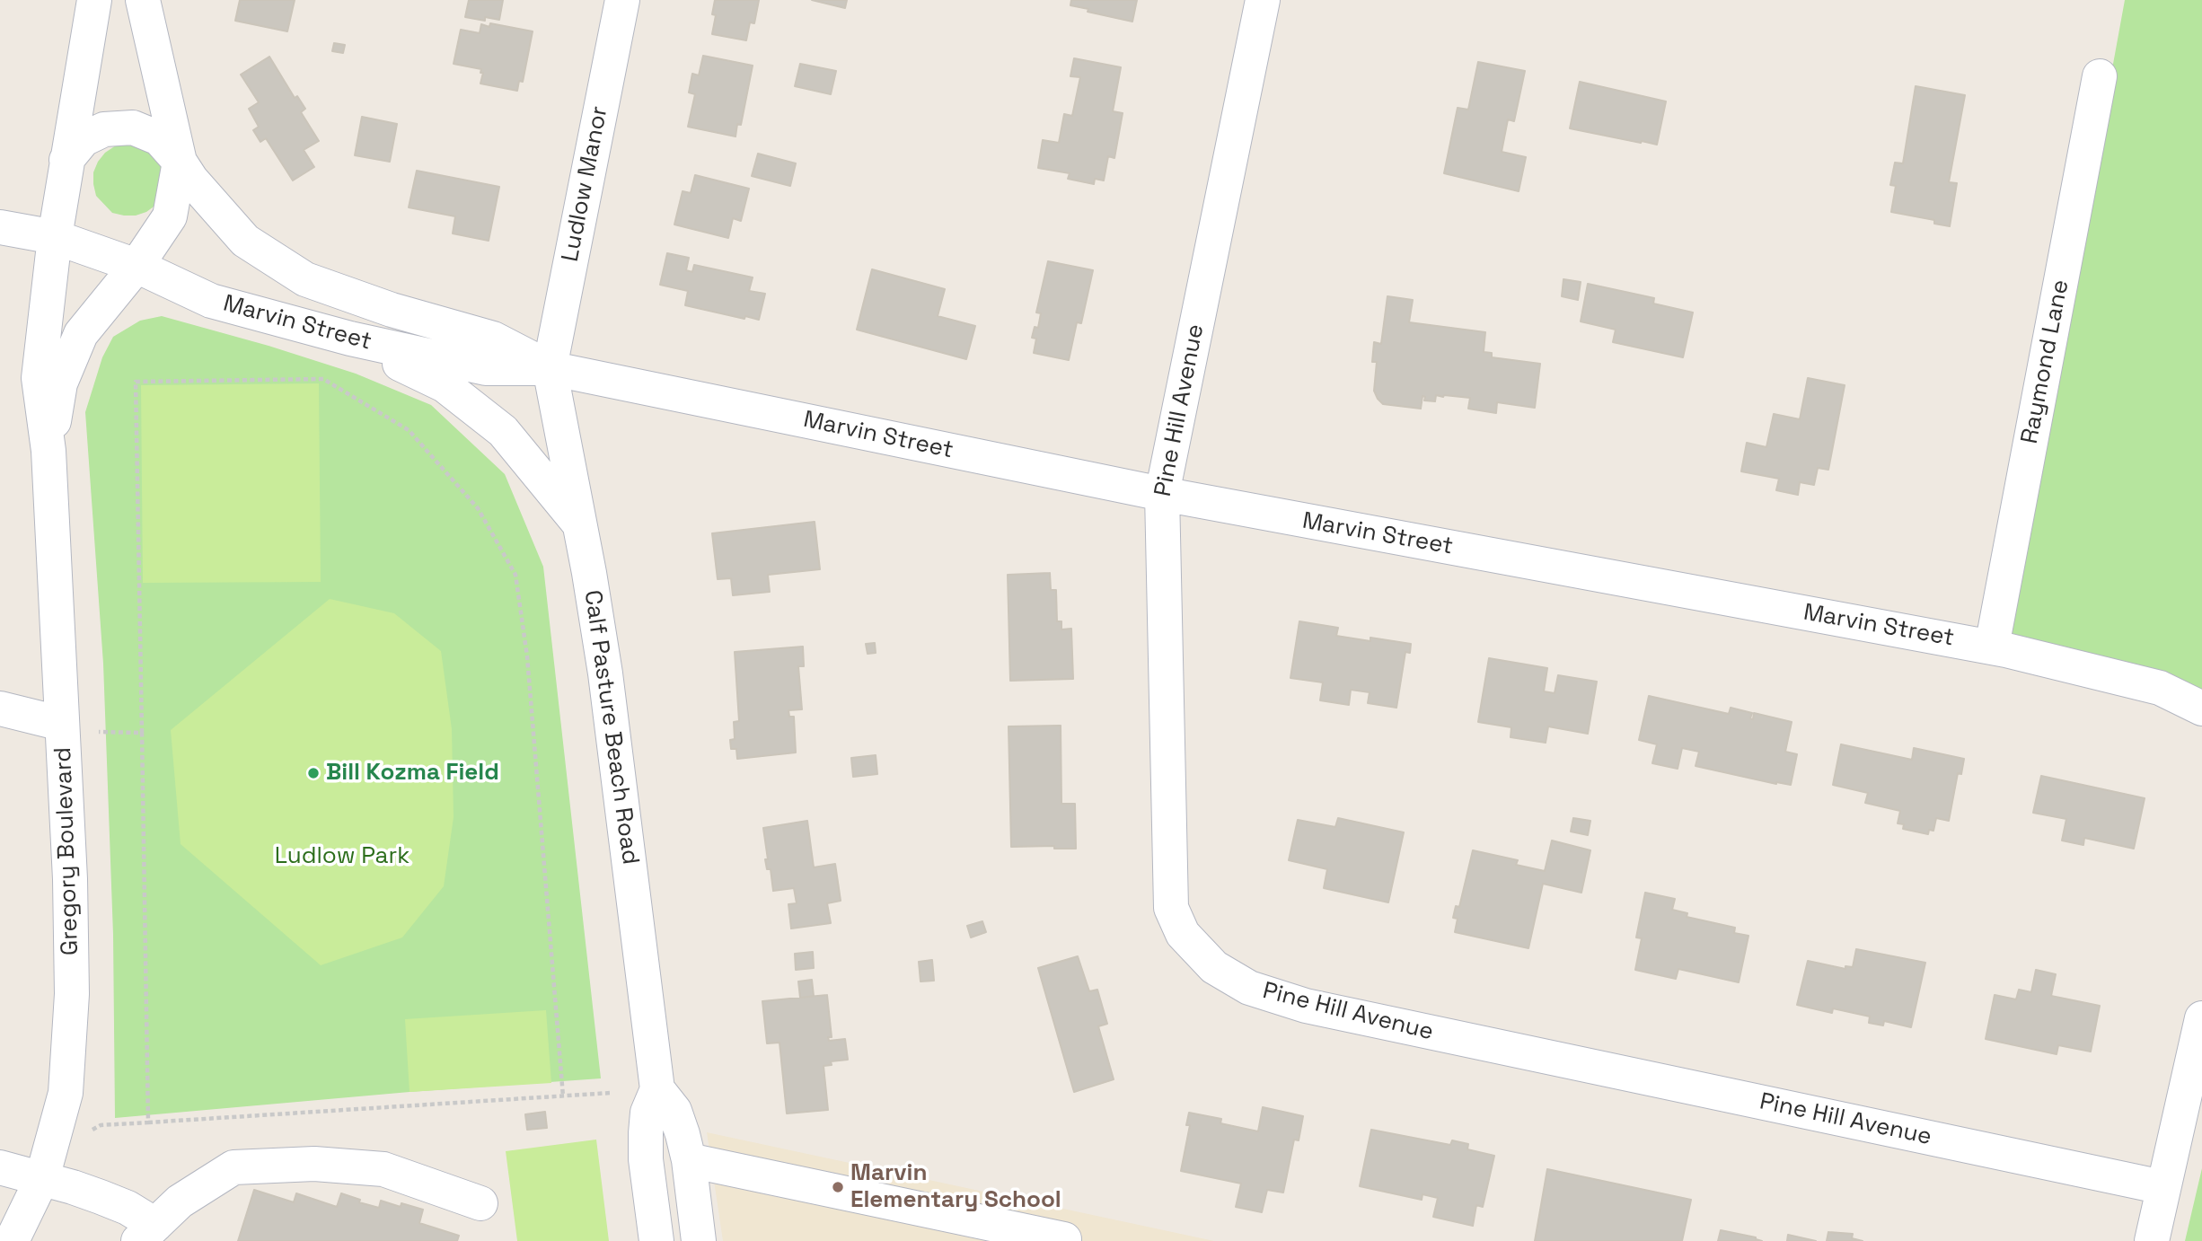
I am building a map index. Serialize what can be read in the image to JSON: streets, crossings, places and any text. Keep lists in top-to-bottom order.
{
  "streets": {
    "street": [
      "Ludlow Manor",
      "Marvin Street",
      "Raymond Lane",
      "Pine Hill Avenue",
      "Calf Pasture Beach Road",
      "Gregory Boulevard"
    ]
  },
  "crossings": [
    ["Ludlow Manor", "Marvin Street"],
    ["Ludlow Manor", "Calf Pasture Beach Road"],
    ["Marvin Street", "Raymond Lane"],
    ["Marvin Street", "Pine Hill Avenue"],
    ["Marvin Street", "Calf Pasture Beach Road"],
    ["Marvin Street", "Gregory Boulevard"]
  ],
  "parks": ["Ludlow Park"],
  "places": ["Bill Kozma Field", "Marvin Elementary School"]
}
